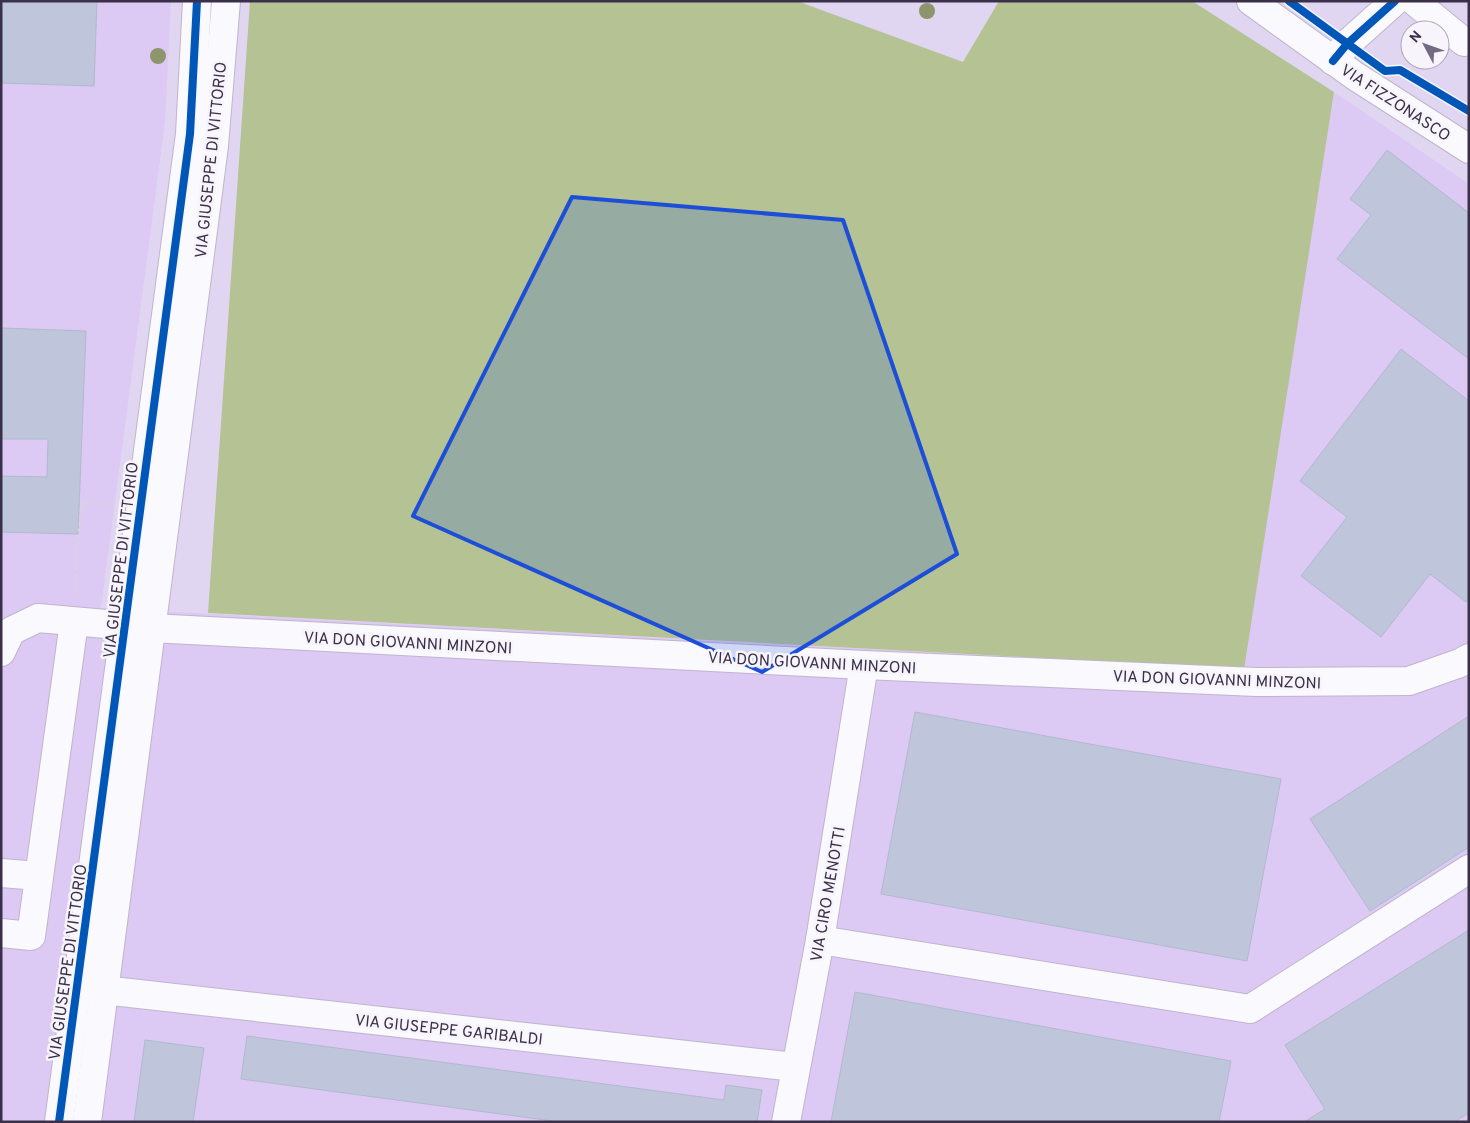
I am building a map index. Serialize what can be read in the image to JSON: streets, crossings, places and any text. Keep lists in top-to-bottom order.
{
  "streets": {
    "street": [
      "VIA FIZZONASCO",
      "VIA GIUSEPPE DI VITTORIO",
      "VIA DON GIOVANNI MINZONI",
      "VIA CIRO MENOTTI",
      "VIA GIUSEPPE GARIBALDI"
    ]
  },
  "crossings": [
    ["VIA GIUSEPPE DI VITTORIO", "VIA DON GIOVANNI MINZONI"],
    ["VIA GIUSEPPE DI VITTORIO", "VIA GIUSEPPE GARIBALDI"],
    ["VIA DON GIOVANNI MINZONI", "VIA CIRO MENOTTI"],
    ["VIA CIRO MENOTTI", "VIA GIUSEPPE GARIBALDI"]
  ],
  "north": "top left"
}
